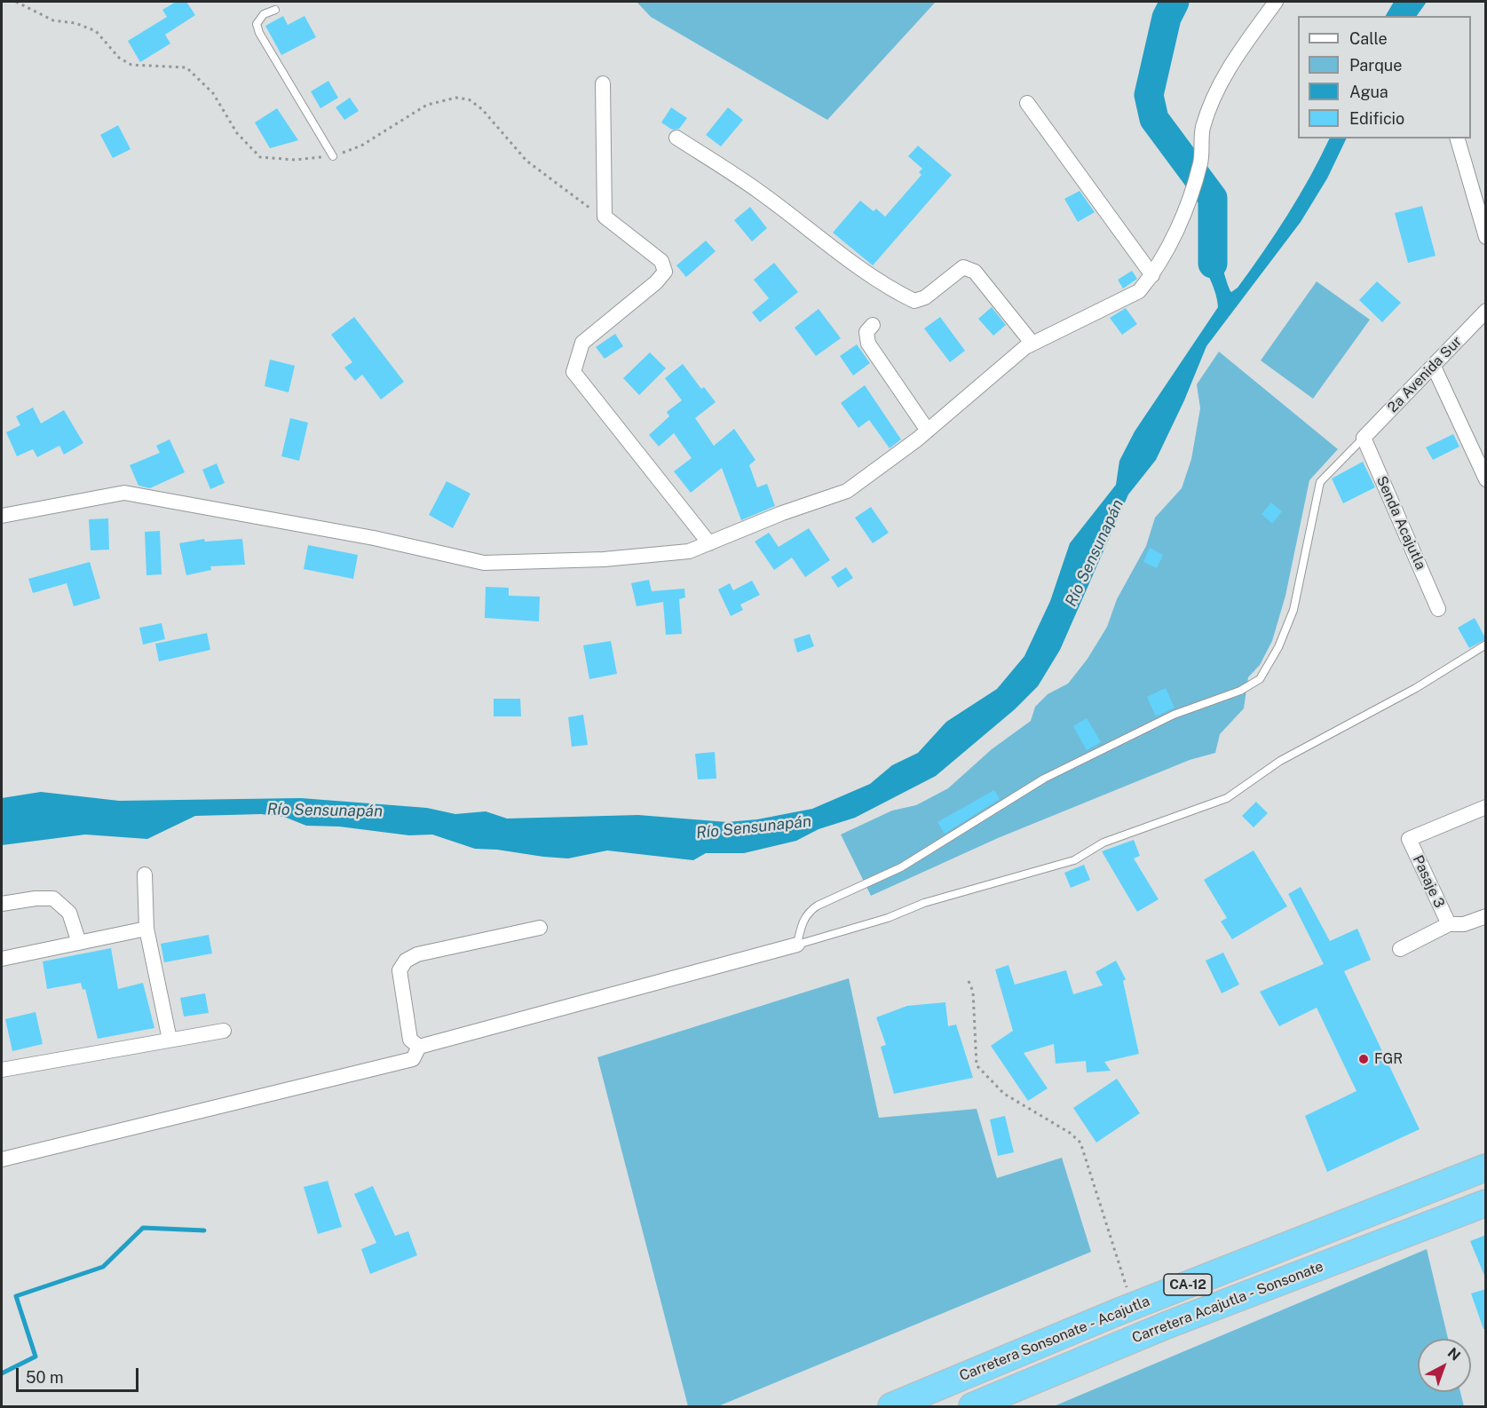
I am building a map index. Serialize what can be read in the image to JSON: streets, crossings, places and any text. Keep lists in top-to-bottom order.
{
  "streets": {
    "highway": ["CA-12", "Carretera Acajutla - Sonsonate", "Carretera Sonsonate - Acajutla"],
    "street": ["2a Avenida Sur", "Senda Acajutla", "Pasaje 3"]
  },
  "crossings": [
    ["2a Avenida Sur", "Senda Acajutla"]
  ],
  "water": ["Río Sensunapán"],
  "places": ["FGR"],
  "legend": [
    "Calle",
    "Parque",
    "Agua",
    "Edificio"
  ],
  "scale_bar": "50 m",
  "north": "top right"
}
